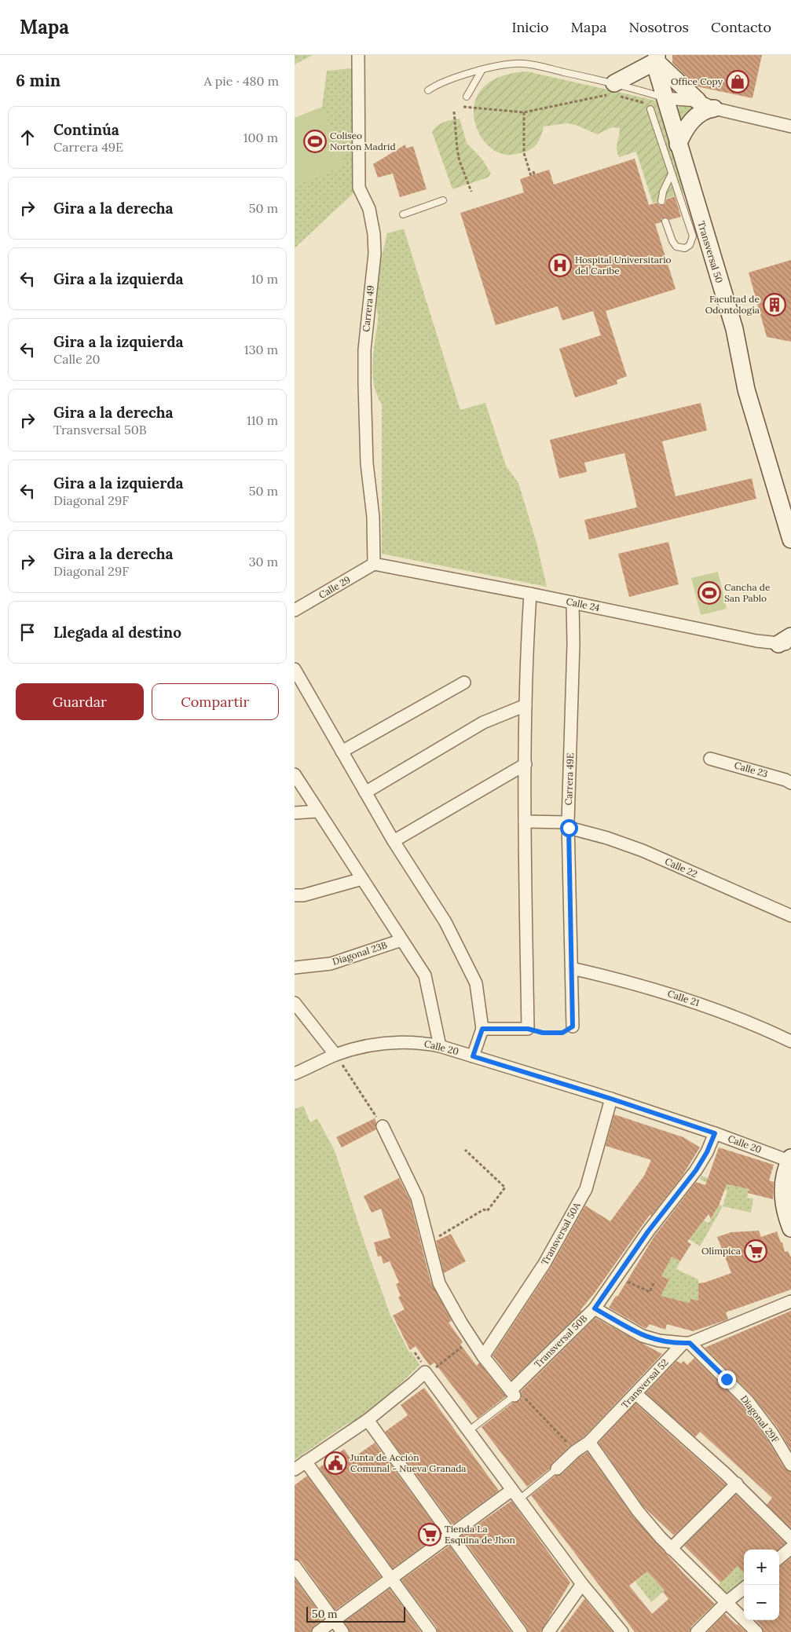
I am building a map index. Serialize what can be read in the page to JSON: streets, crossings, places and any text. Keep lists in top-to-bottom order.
{
  "streets": {
    "street": [
      "Transversal 50",
      "Carrera 49",
      "Calle 29",
      "Calle 24",
      "Calle 23",
      "Carrera 49E",
      "Calle 22",
      "Diagonal 23B",
      "Calle 21",
      "Calle 20",
      "Transversal 50A",
      "Transversal 50B",
      "Transversal 52",
      "Diagonal 29F"
    ]
  },
  "crossings": [
    ["Carrera 49", "Calle 29"],
    ["Carrera 49", "Calle 24"],
    ["Calle 29", "Calle 24"],
    ["Calle 24", "Carrera 49E"],
    ["Carrera 49E", "Calle 22"],
    ["Carrera 49E", "Calle 21"],
    ["Calle 20", "Transversal 50A"],
    ["Calle 20", "Transversal 50B"],
    ["Transversal 52", "Diagonal 29F"]
  ],
  "places": {
    "shop": ["Office Copy"],
    "sports": ["Coliseo Norton Madrid", "Cancha de San Pablo"],
    "hospital": ["Hospital Universitario del Caribe"],
    "building": ["Facultad de Odontología"],
    "supermarket": ["Olímpica", "Tienda La Esquina de Jhon"],
    "public building": ["Junta de Acción Comunal - Nueva Granada"]
  },
  "scale_bar": "50 m",
  "page": {
    "header": "Mapa",
    "nav": [
      "Inicio",
      "Mapa",
      "Nosotros",
      "Contacto"
    ],
    "heading": ["6 min", "A pie · 480 m"],
    "list": [
      ["Continúa", "Carrera 49E", "100 m"],
      ["Gira a la derecha", "50 m"],
      ["Gira a la izquierda", "10 m"],
      ["Gira a la izquierda", "Calle 20", "130 m"],
      ["Gira a la derecha", "Transversal 50B", "110 m"],
      ["Gira a la izquierda", "Diagonal 29F", "50 m"],
      ["Gira a la derecha", "Diagonal 29F", "30 m"],
      "Llegada al destino"
    ],
    "buttons": ["Guardar", "Compartir"],
    "map_buttons": ["+", "−"],
    "scale": "50 m"
  }
}
